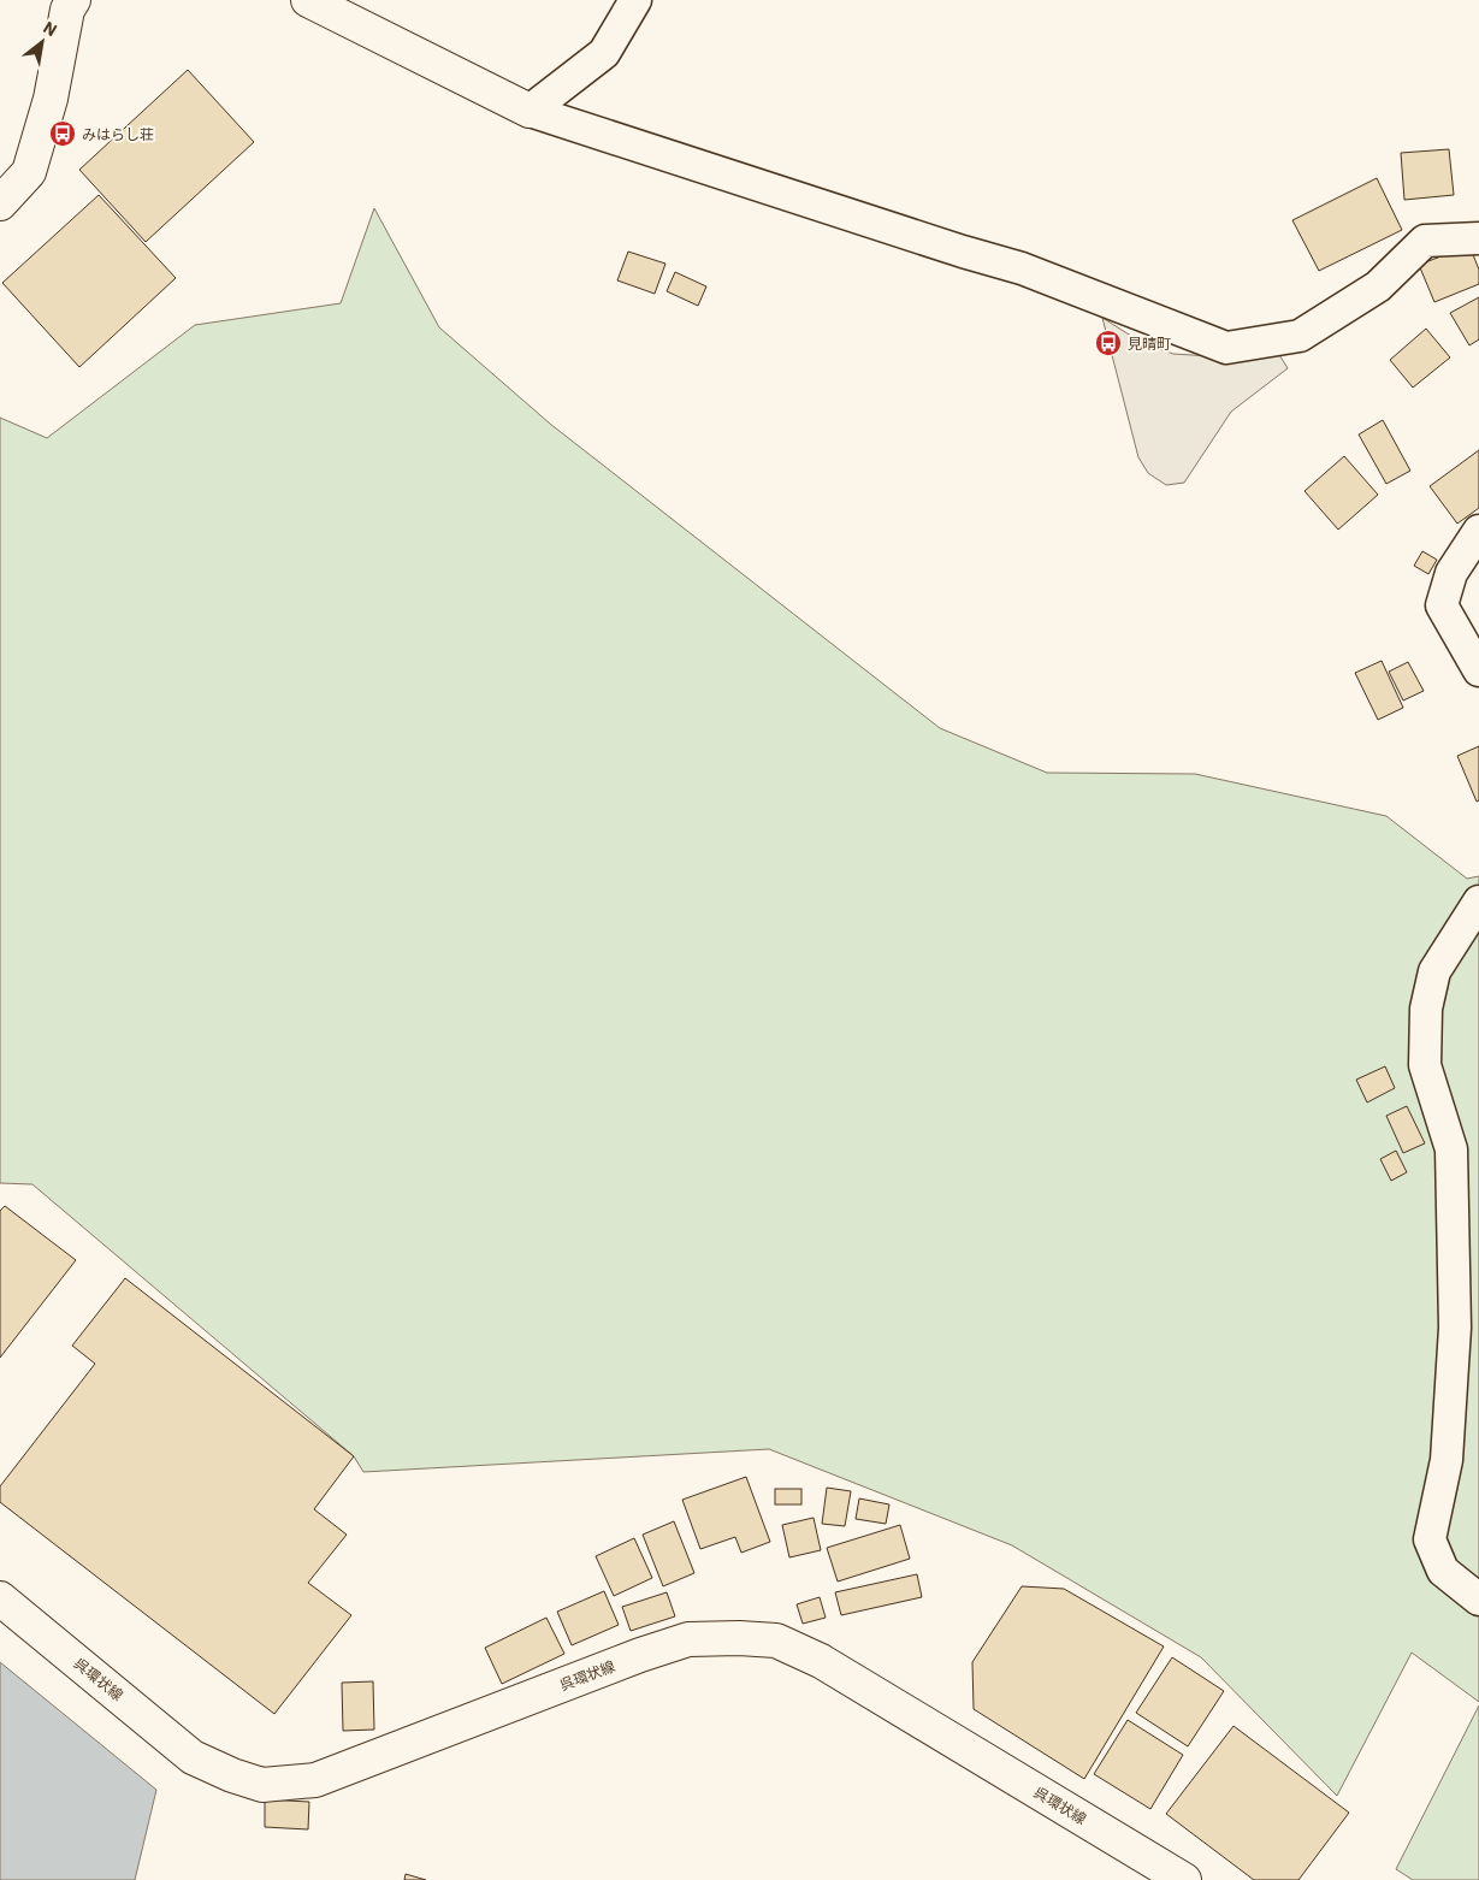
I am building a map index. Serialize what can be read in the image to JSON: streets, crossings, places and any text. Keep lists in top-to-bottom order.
{
  "streets": {
    "main road": ["呉環状線"]
  },
  "places": {
    "bus stop": ["みはらし荘", "見晴町"]
  },
  "north": "top right"
}
